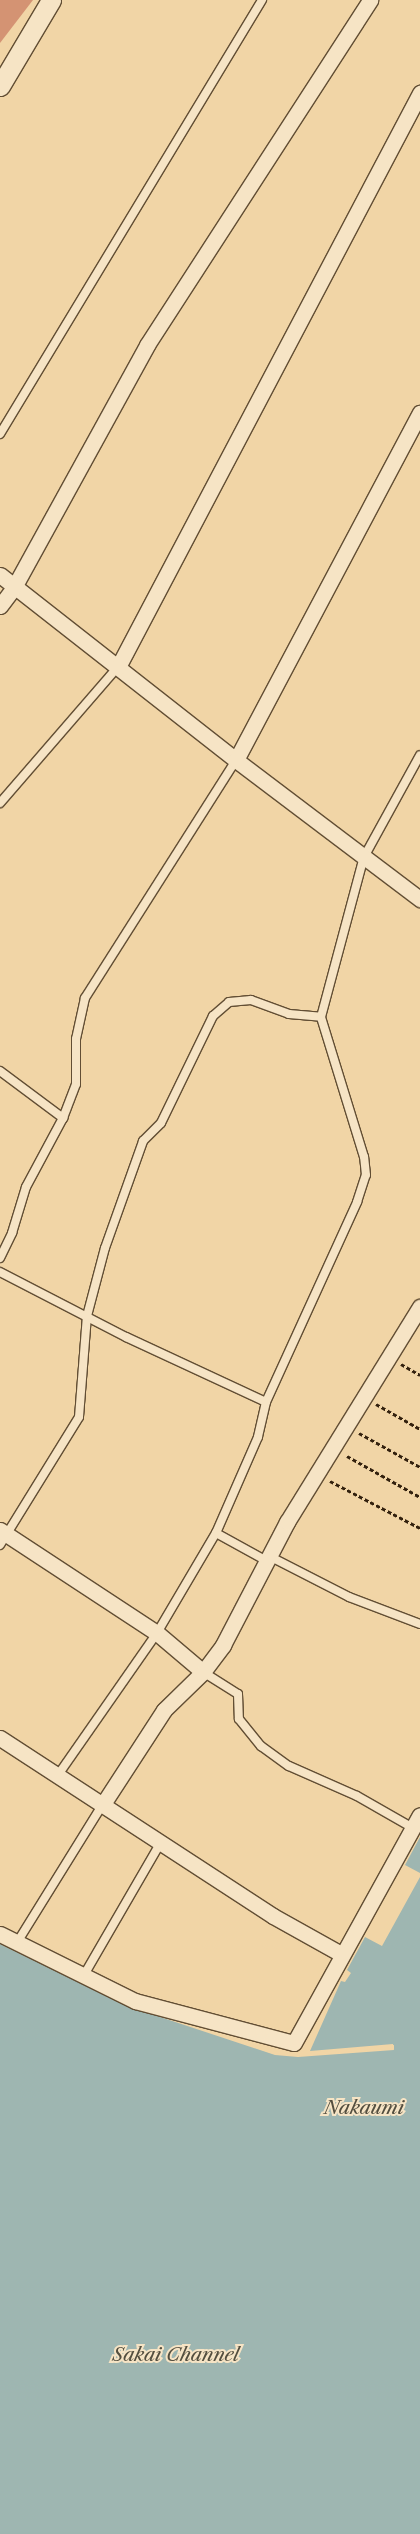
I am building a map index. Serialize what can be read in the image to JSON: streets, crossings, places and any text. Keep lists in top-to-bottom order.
{
  "water": ["Nakaumi", "Sakai Channel"]
}
